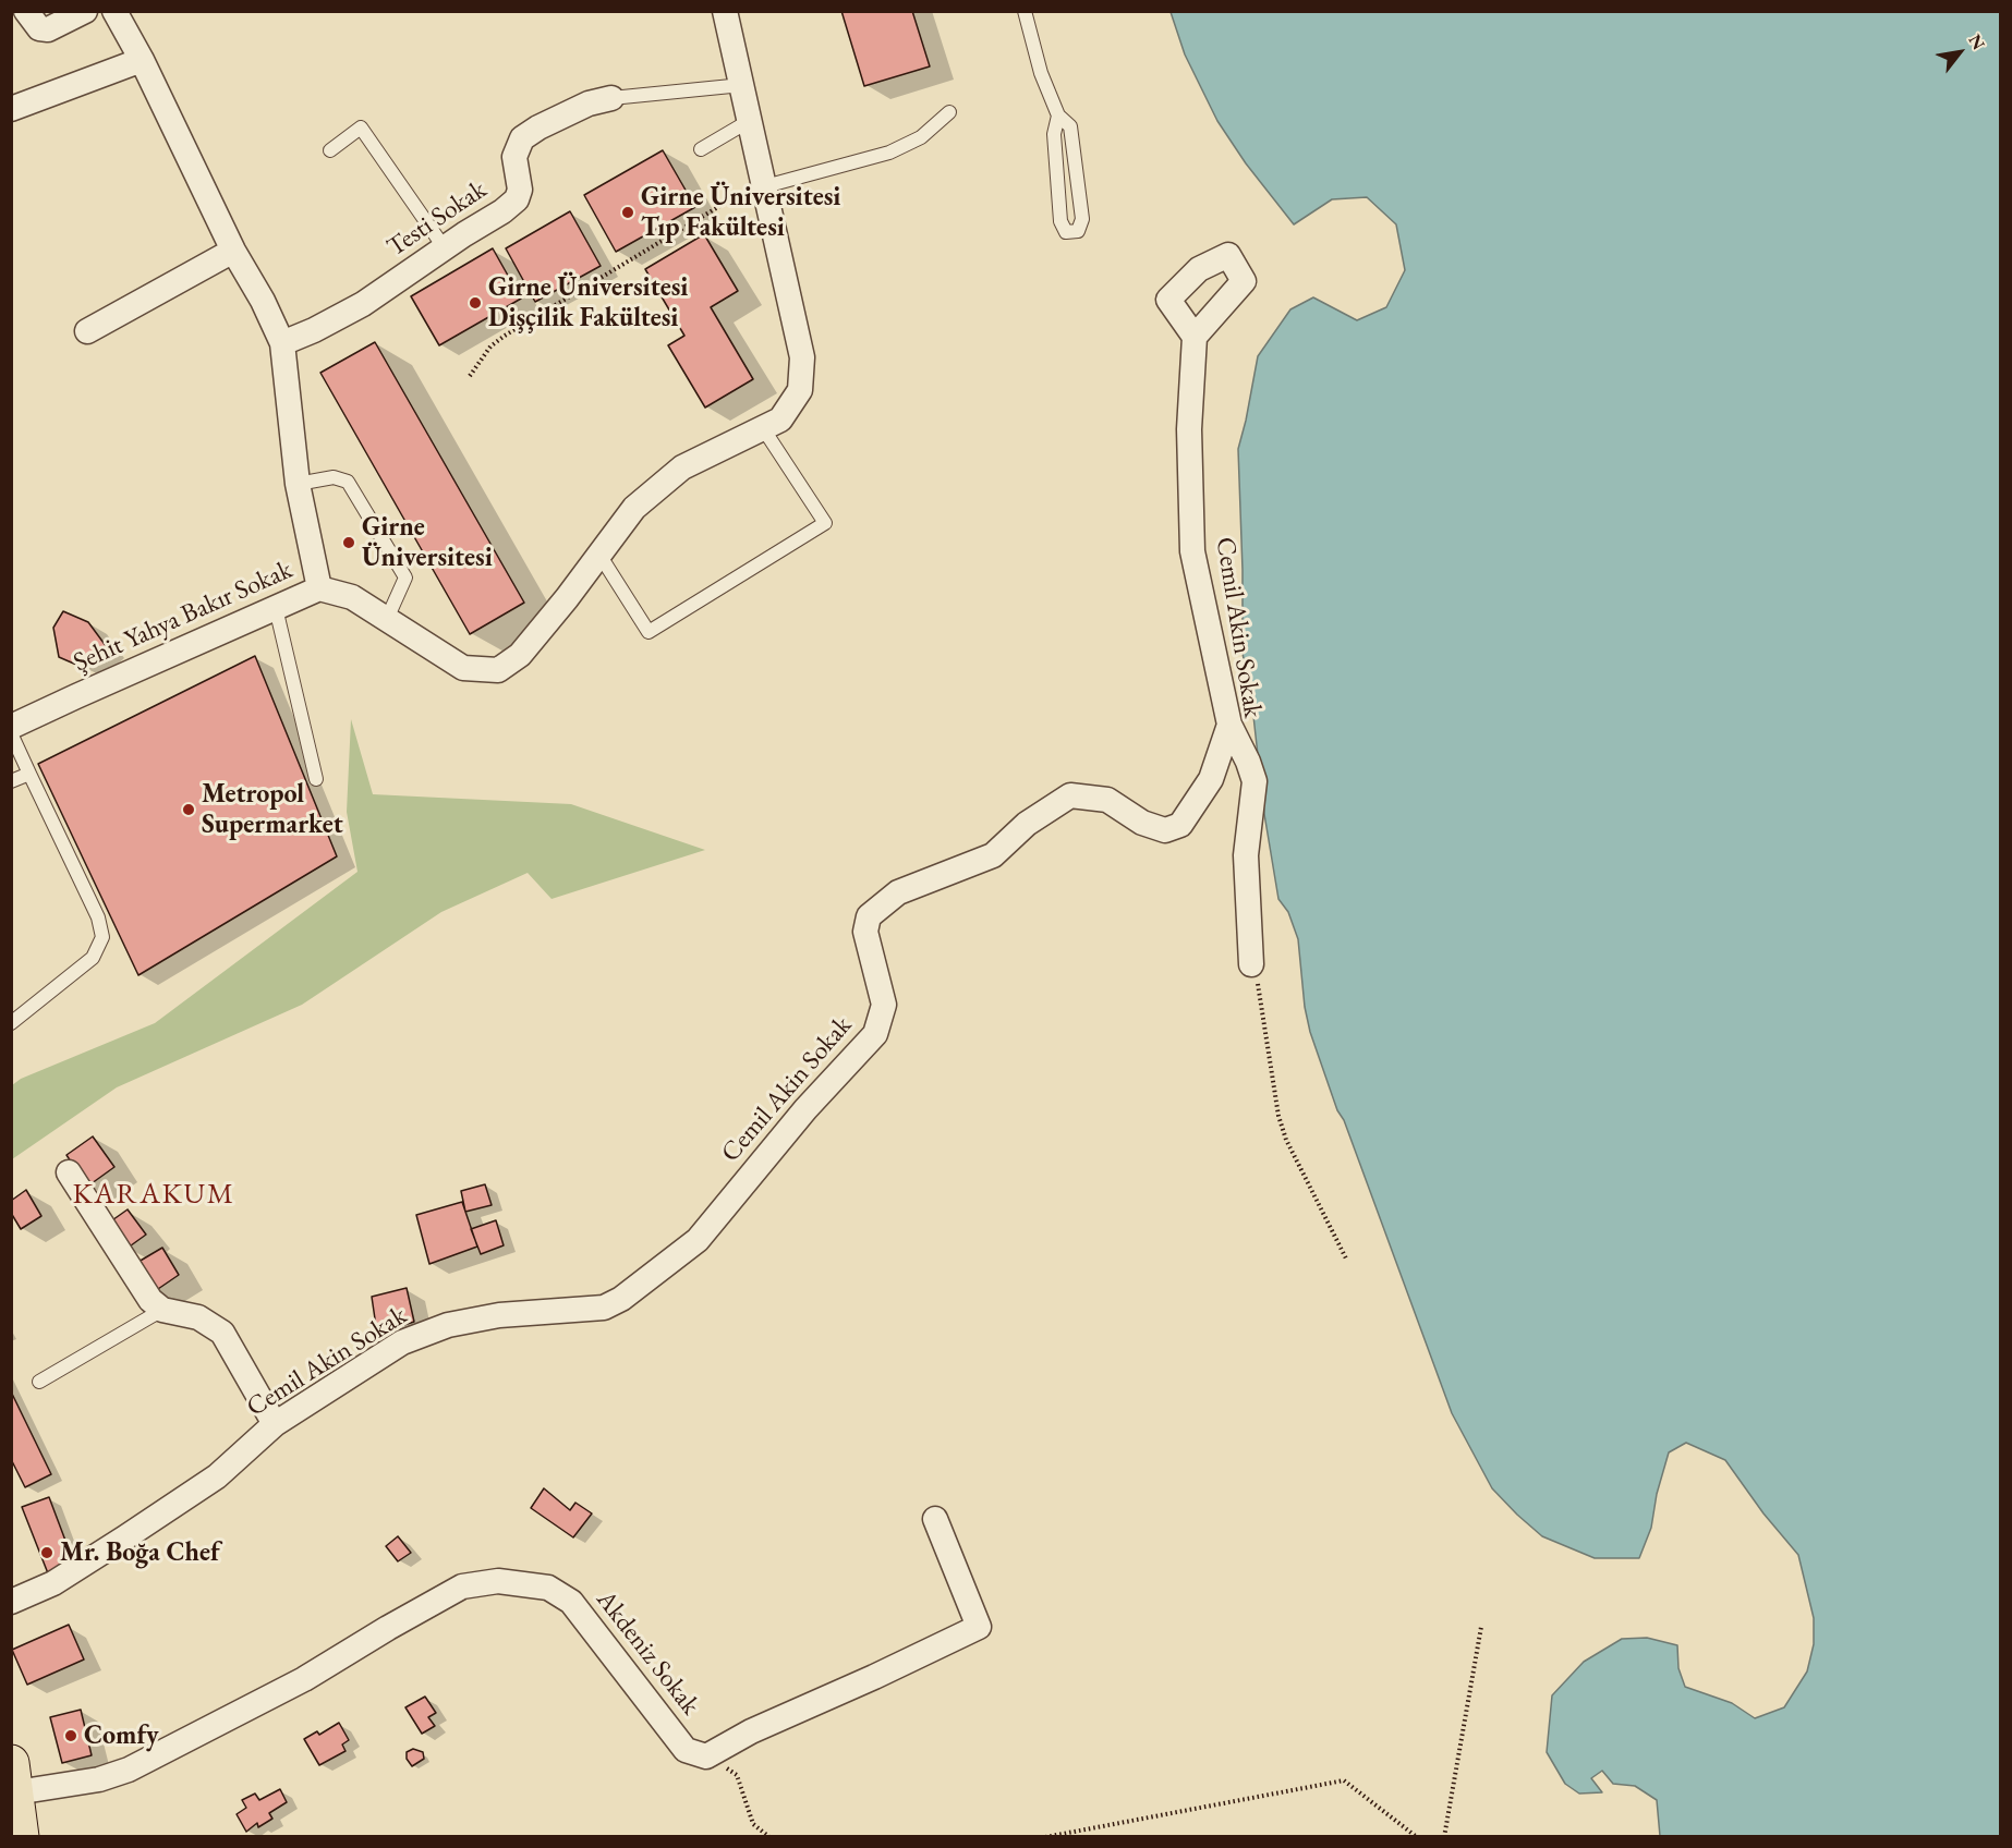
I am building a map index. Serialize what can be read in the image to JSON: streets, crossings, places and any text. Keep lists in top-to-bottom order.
{
  "streets": {
    "street": [
      "Testi Sokak",
      "Şehit Yahya Bakır Sokak",
      "Cemil Akin Sokak",
      "Akdeniz Sokak"
    ]
  },
  "districts": ["KARAKUM"],
  "places": [
    "Girne Üniversitesi Tıp Fakültesi",
    "Girne Üniversitesi Dişçilik Fakültesi",
    "Girne Üniversitesi",
    "Metropol Supermarket",
    "Mr. Boğa Chef",
    "Comfy"
  ],
  "north": "top right"
}
